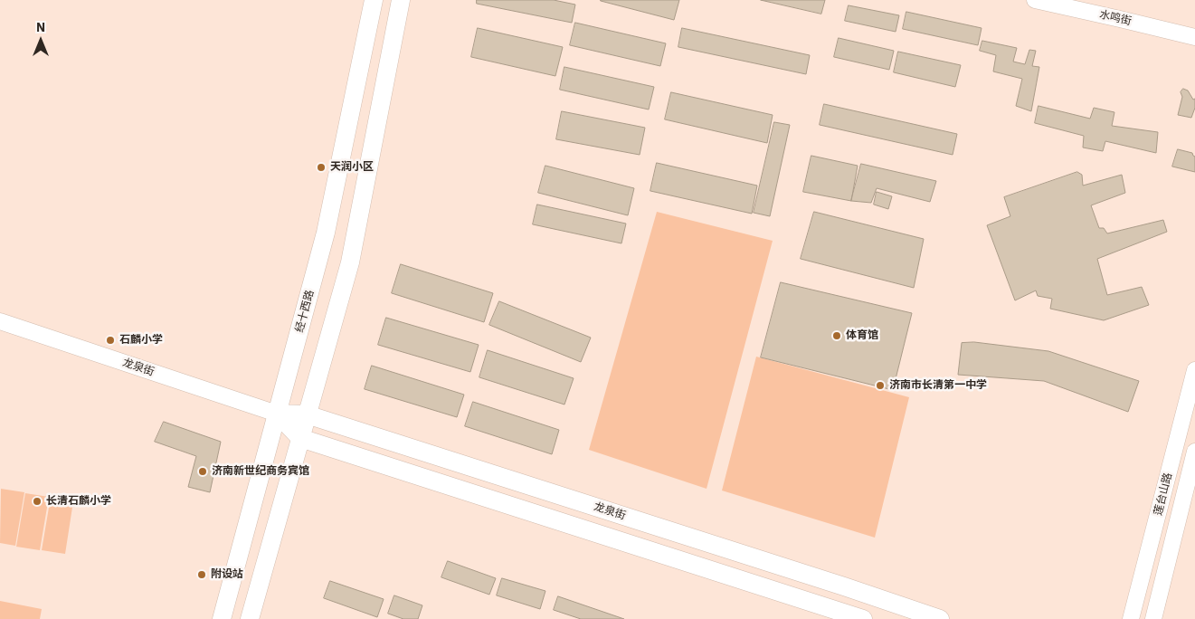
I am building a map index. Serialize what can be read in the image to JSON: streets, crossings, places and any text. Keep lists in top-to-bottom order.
{
  "streets": {
    "main road": [
      "水鸣街",
      "经十西路",
      "龙泉街",
      "莲台山路"
    ]
  },
  "crossings": [
    ["经十西路", "龙泉街"]
  ],
  "places": [
    "天润小区",
    "体育馆",
    "石麟小学",
    "济南市长清第一中学",
    "济南新世纪商务宾馆",
    "长清石麟小学",
    "附设站"
  ],
  "north": "top"
}
